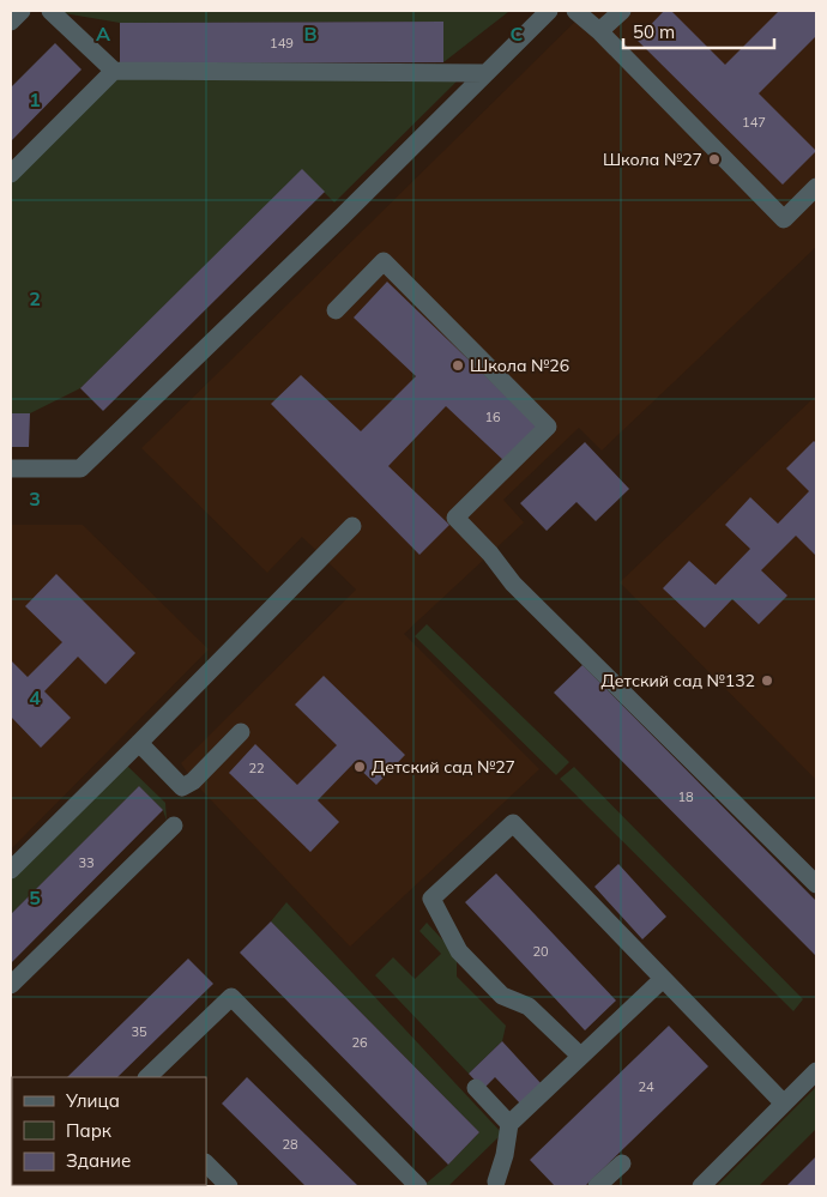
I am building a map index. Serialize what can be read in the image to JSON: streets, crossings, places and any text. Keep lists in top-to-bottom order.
{
  "places": [
    "Школа №27",
    "Школа №26",
    "Детский сад №132",
    "Детский сад №27"
  ],
  "house_numbers": [
    "149",
    "147",
    "16",
    "22",
    "18",
    "33",
    "20",
    "35",
    "26",
    "24",
    "28"
  ],
  "legend": ["Улица", "Парк", "Здание"],
  "scale_bar": "50 m",
  "grid": {
    "columns": ["A", "B", "C"],
    "rows": [
      "1",
      "2",
      "3",
      "4",
      "5"
    ]
  }
}
